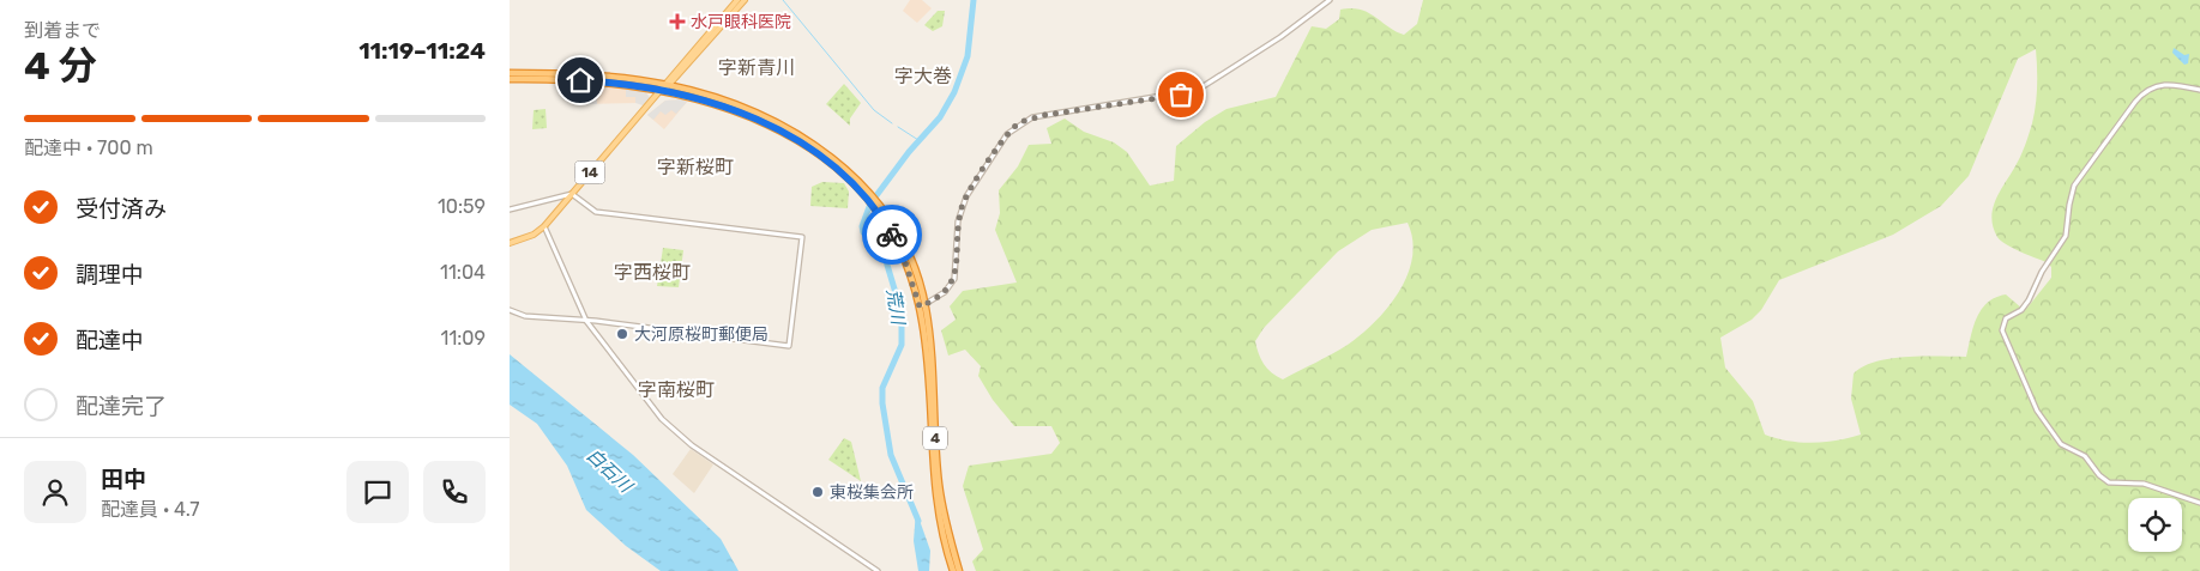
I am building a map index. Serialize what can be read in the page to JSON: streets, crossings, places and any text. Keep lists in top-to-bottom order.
{
  "streets": {
    "highway": ["4"],
    "main road": ["14"]
  },
  "crossings": [
    ["14", "4"]
  ],
  "districts": [
    "字新青川",
    "字大巻",
    "字新桜町",
    "字西桜町",
    "字南桜町"
  ],
  "water": ["荒川", "白石川"],
  "places": {
    "health": ["水戸眼科医院"],
    "other": ["大河原桜町郵便局", "東桜集会所"]
  },
  "page": {
    "heading": ["4 分", "到着まで", "11:19–11:24"],
    "panel": ["田中", "配達員 · 4.7"],
    "bar": "配達中 · 700 m",
    "list": [
      ["受付済み", "10:59"],
      ["調理中", "11:04"],
      ["配達中", "11:09"],
      "配達完了"
    ]
  }
}
